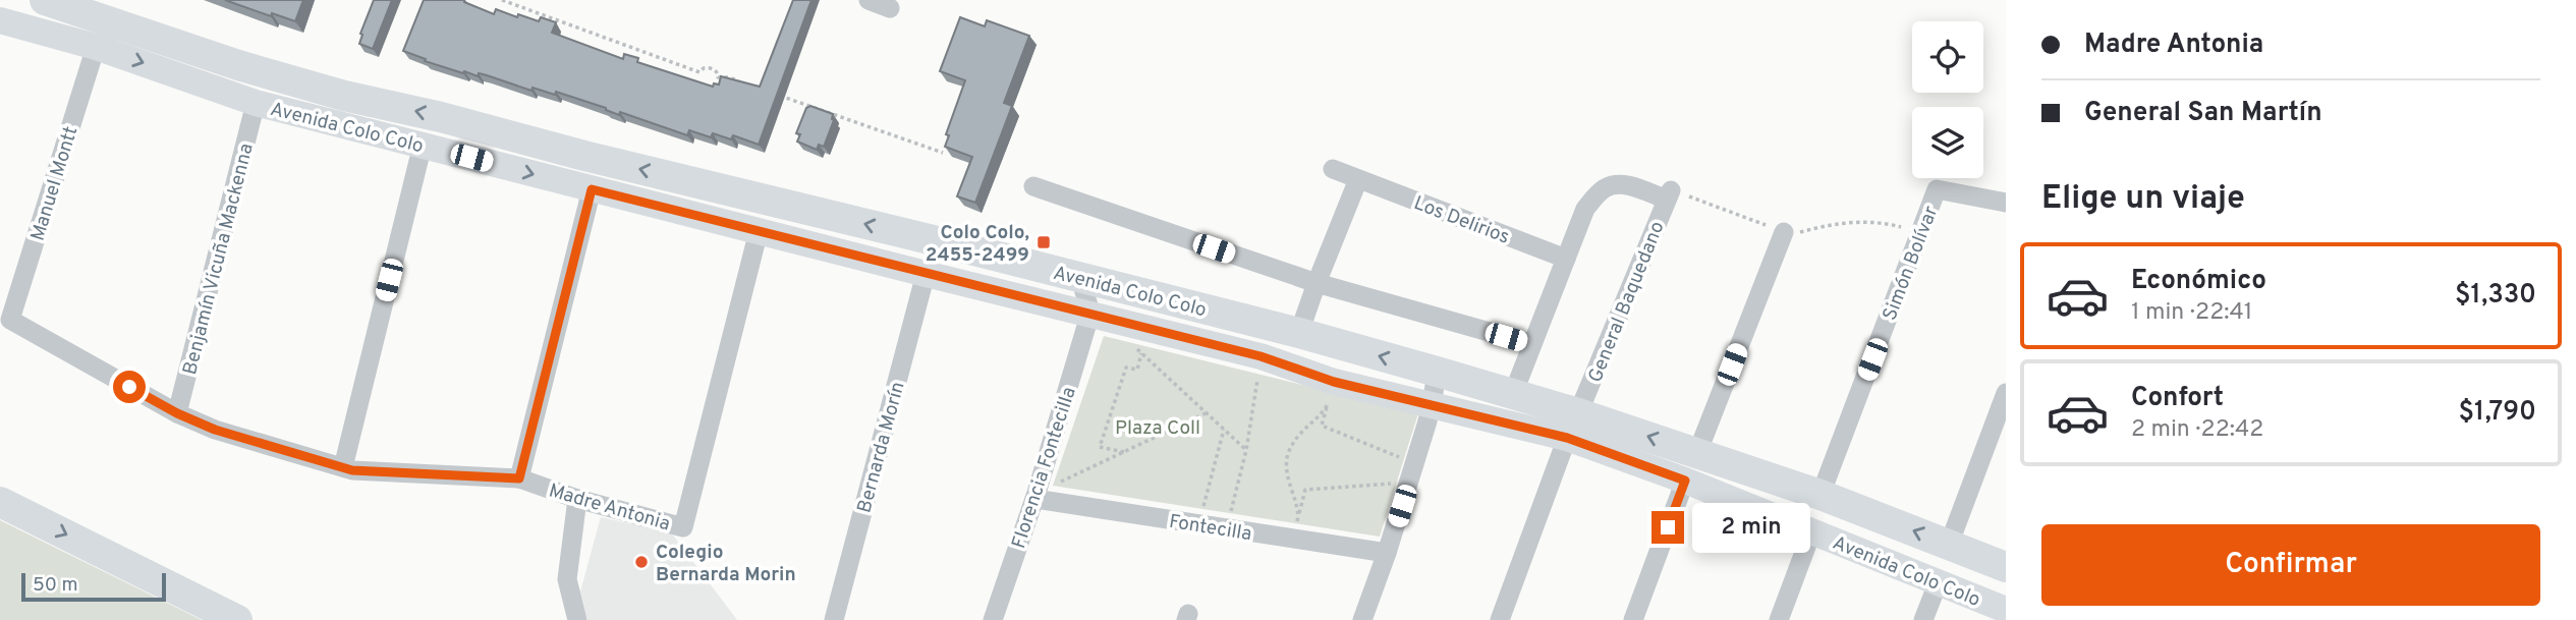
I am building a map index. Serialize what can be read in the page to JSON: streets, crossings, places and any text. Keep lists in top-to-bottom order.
{
  "streets": {
    "main road": ["Avenida Colo Colo"],
    "street": [
      "Manuel Montt",
      "Los Delirios",
      "Benjamín Vicuña Mackenna",
      "Simón Bolívar",
      "General Baquedano",
      "Bernarda Morín",
      "Florencia Fontecilla",
      "Madre Antonia",
      "Fontecilla"
    ]
  },
  "crossings": [
    ["Avenida Colo Colo", "Manuel Montt"],
    ["Avenida Colo Colo", "Benjamín Vicuña Mackenna"],
    ["Avenida Colo Colo", "Simón Bolívar"],
    ["Avenida Colo Colo", "General Baquedano"],
    ["Avenida Colo Colo", "Bernarda Morín"],
    ["Avenida Colo Colo", "Florencia Fontecilla"],
    ["Avenida Colo Colo", "Madre Antonia"],
    ["Manuel Montt", "Madre Antonia"],
    ["Los Delirios", "General Baquedano"],
    ["Benjamín Vicuña Mackenna", "Madre Antonia"],
    ["Florencia Fontecilla", "Fontecilla"]
  ],
  "parks": ["Plaza Coll"],
  "places": {
    "transit": ["Colo Colo, 2455-2499"],
    "other": ["Colegio Bernarda Morin"]
  },
  "scale_bar": "50 m",
  "page": {
    "banner": ["Madre Antonia", "General San Martín"],
    "heading": "Elige un viaje",
    "list": [
      {
        "name": "Económico",
        "note": "1 min · 22:41",
        "value": "$1,330"
      },
      {
        "name": "Confort",
        "note": "2 min · 22:42",
        "value": "$1,790"
      }
    ],
    "bubble": "2 min",
    "buttons": "Confirmar",
    "scale": "50 m"
  }
}
